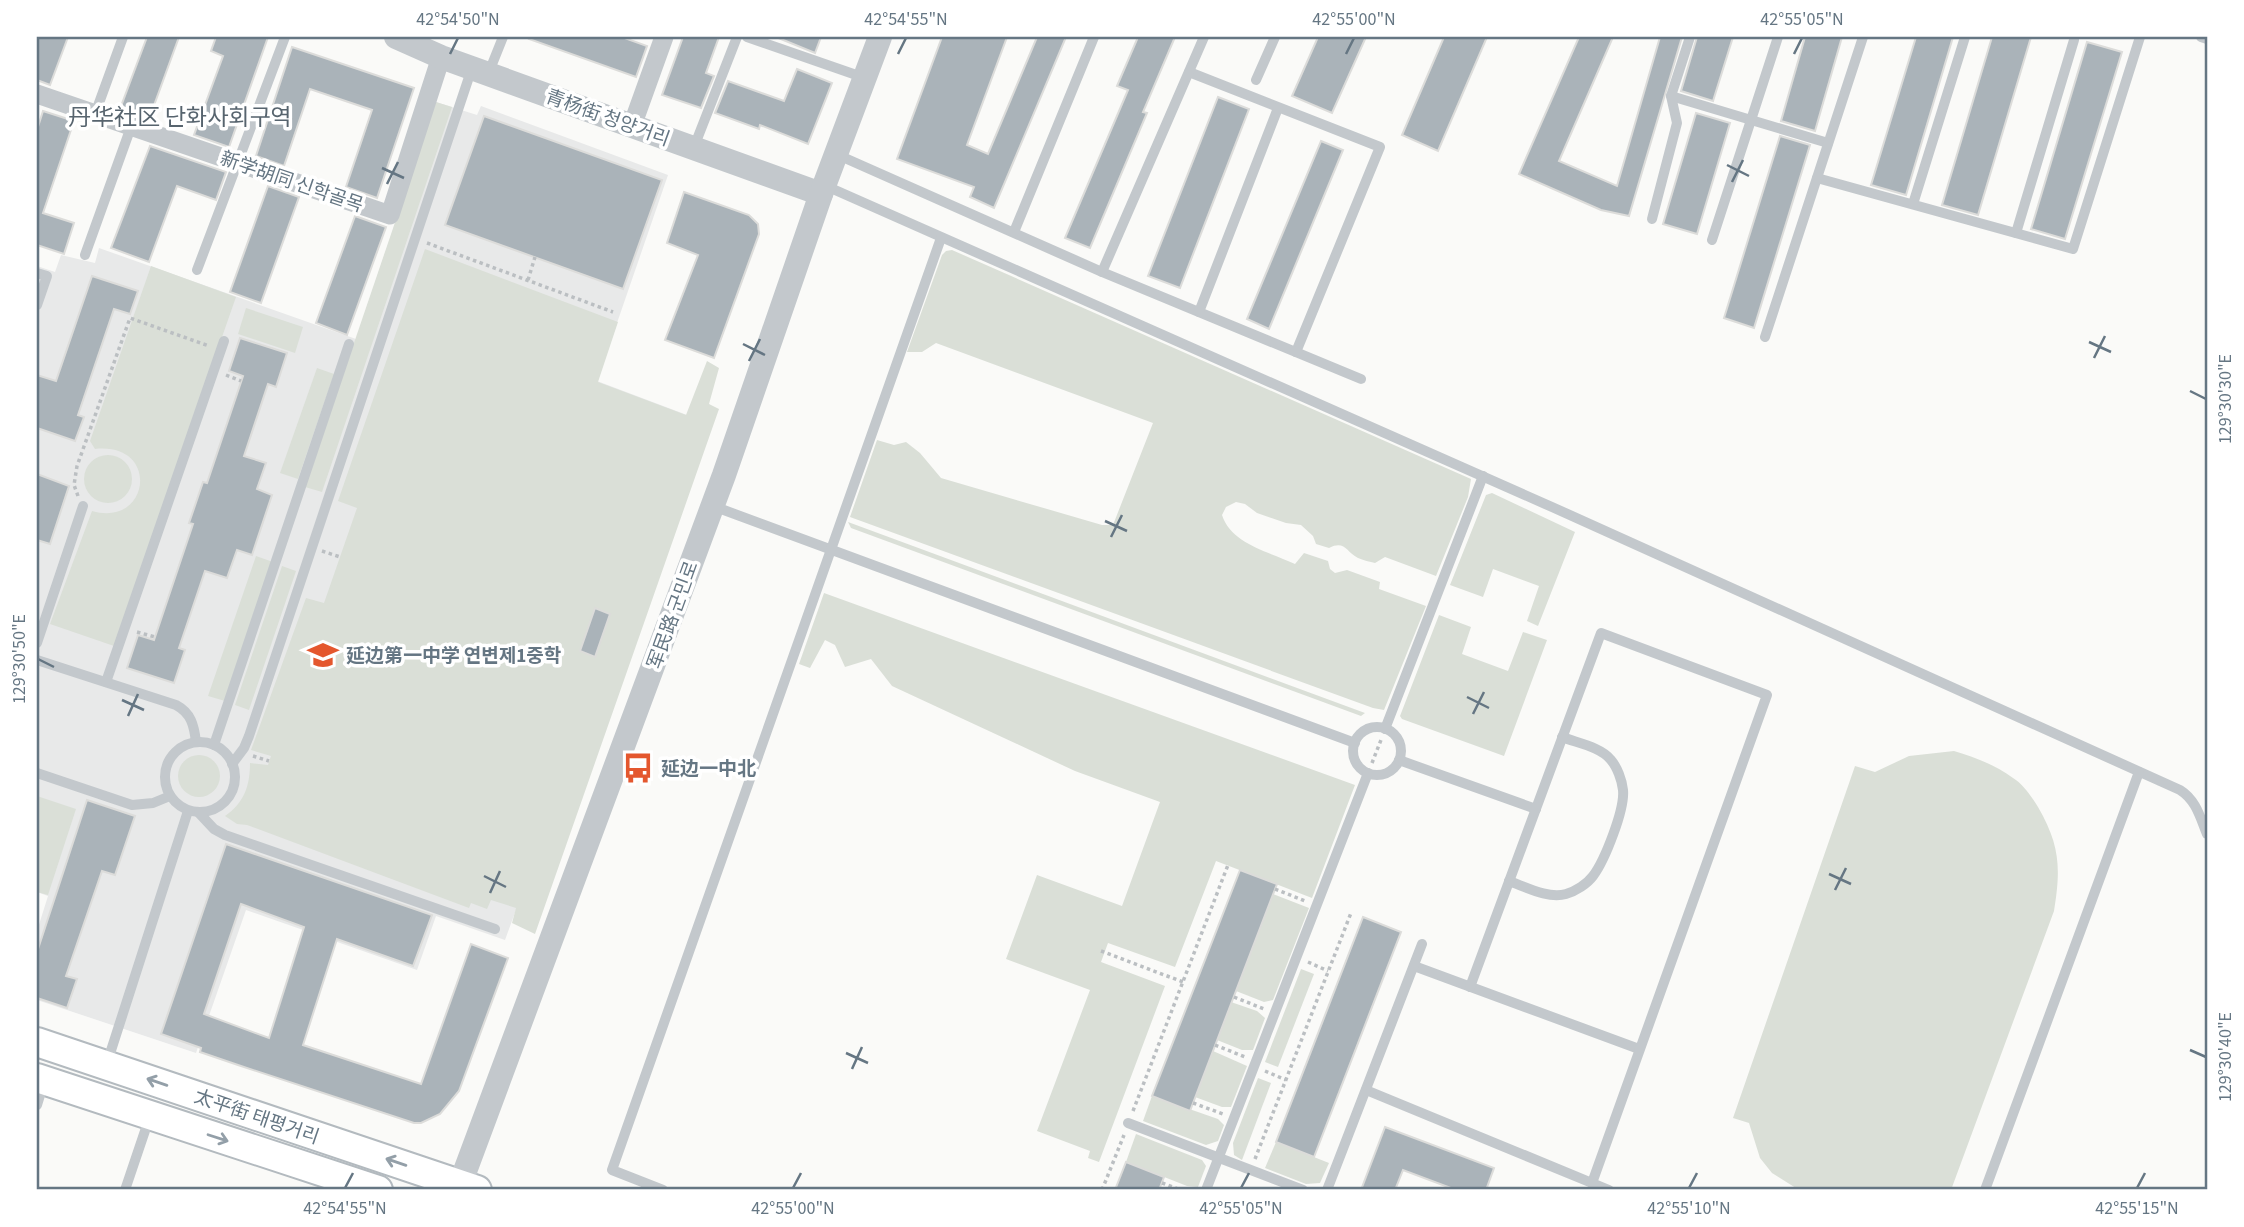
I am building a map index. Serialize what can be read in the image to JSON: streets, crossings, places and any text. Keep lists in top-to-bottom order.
{
  "streets": {
    "main road": ["太平街 태평거리"],
    "street": ["青杨街 청양거리", "新学胡同 신학골목", "军民路 군민로"]
  },
  "crossings": [
    ["青杨街 청양거리", "新学胡同 신학골목"],
    ["青杨街 청양거리", "军民路 군민로"],
    ["军民路 군민로", "太平街 태평거리"]
  ],
  "districts": ["丹华社区 단화사회구역"],
  "places": {
    "school or university": ["延边第一中学 연변제1중학"],
    "bus stop": ["延边一中北"]
  },
  "coordinates": [
    "42°54'50\"N",
    "42°54'55\"N",
    "42°55'00\"N",
    "42°55'05\"N",
    "129°30'30\"E",
    "129°30'50\"E",
    "129°30'40\"E",
    "42°55'10\"N",
    "42°55'15\"N"
  ]
}
